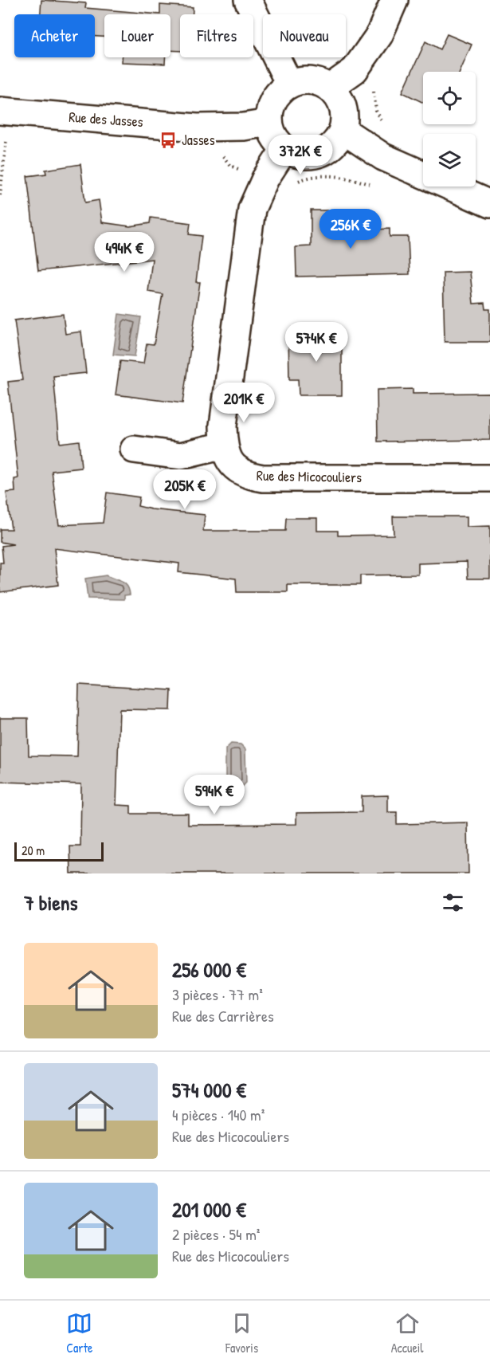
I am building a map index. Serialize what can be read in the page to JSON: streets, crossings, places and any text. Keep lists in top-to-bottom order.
{
  "streets": {
    "street": ["Rue des Jasses", "Rue des Micocouliers"]
  },
  "crossings": [
    ["Rue des Jasses", "Rue des Micocouliers"]
  ],
  "places": {
    "bus stop": ["Jasses"]
  },
  "scale_bar": "20 m",
  "page": {
    "chip": [
      "Acheter",
      "Louer",
      "Filtres",
      "Nouveau"
    ],
    "price": [
      "372K €",
      "256K €",
      "494K €",
      "574K €",
      "201K €",
      "205K €",
      "594K €"
    ],
    "scale": "20 m",
    "heading": "7 biens",
    "list": [
      {
        "name": "256 000 €",
        "note": "3 pièces · 77 m² · Rue des Carrières"
      },
      {
        "name": "574 000 €",
        "note": "4 pièces · 140 m² · Rue des Micocouliers"
      },
      {
        "name": "201 000 €",
        "note": "2 pièces · 54 m² · Rue des Micocouliers"
      }
    ],
    "tabs": ["Carte", "Favoris", "Accueil"]
  }
}
